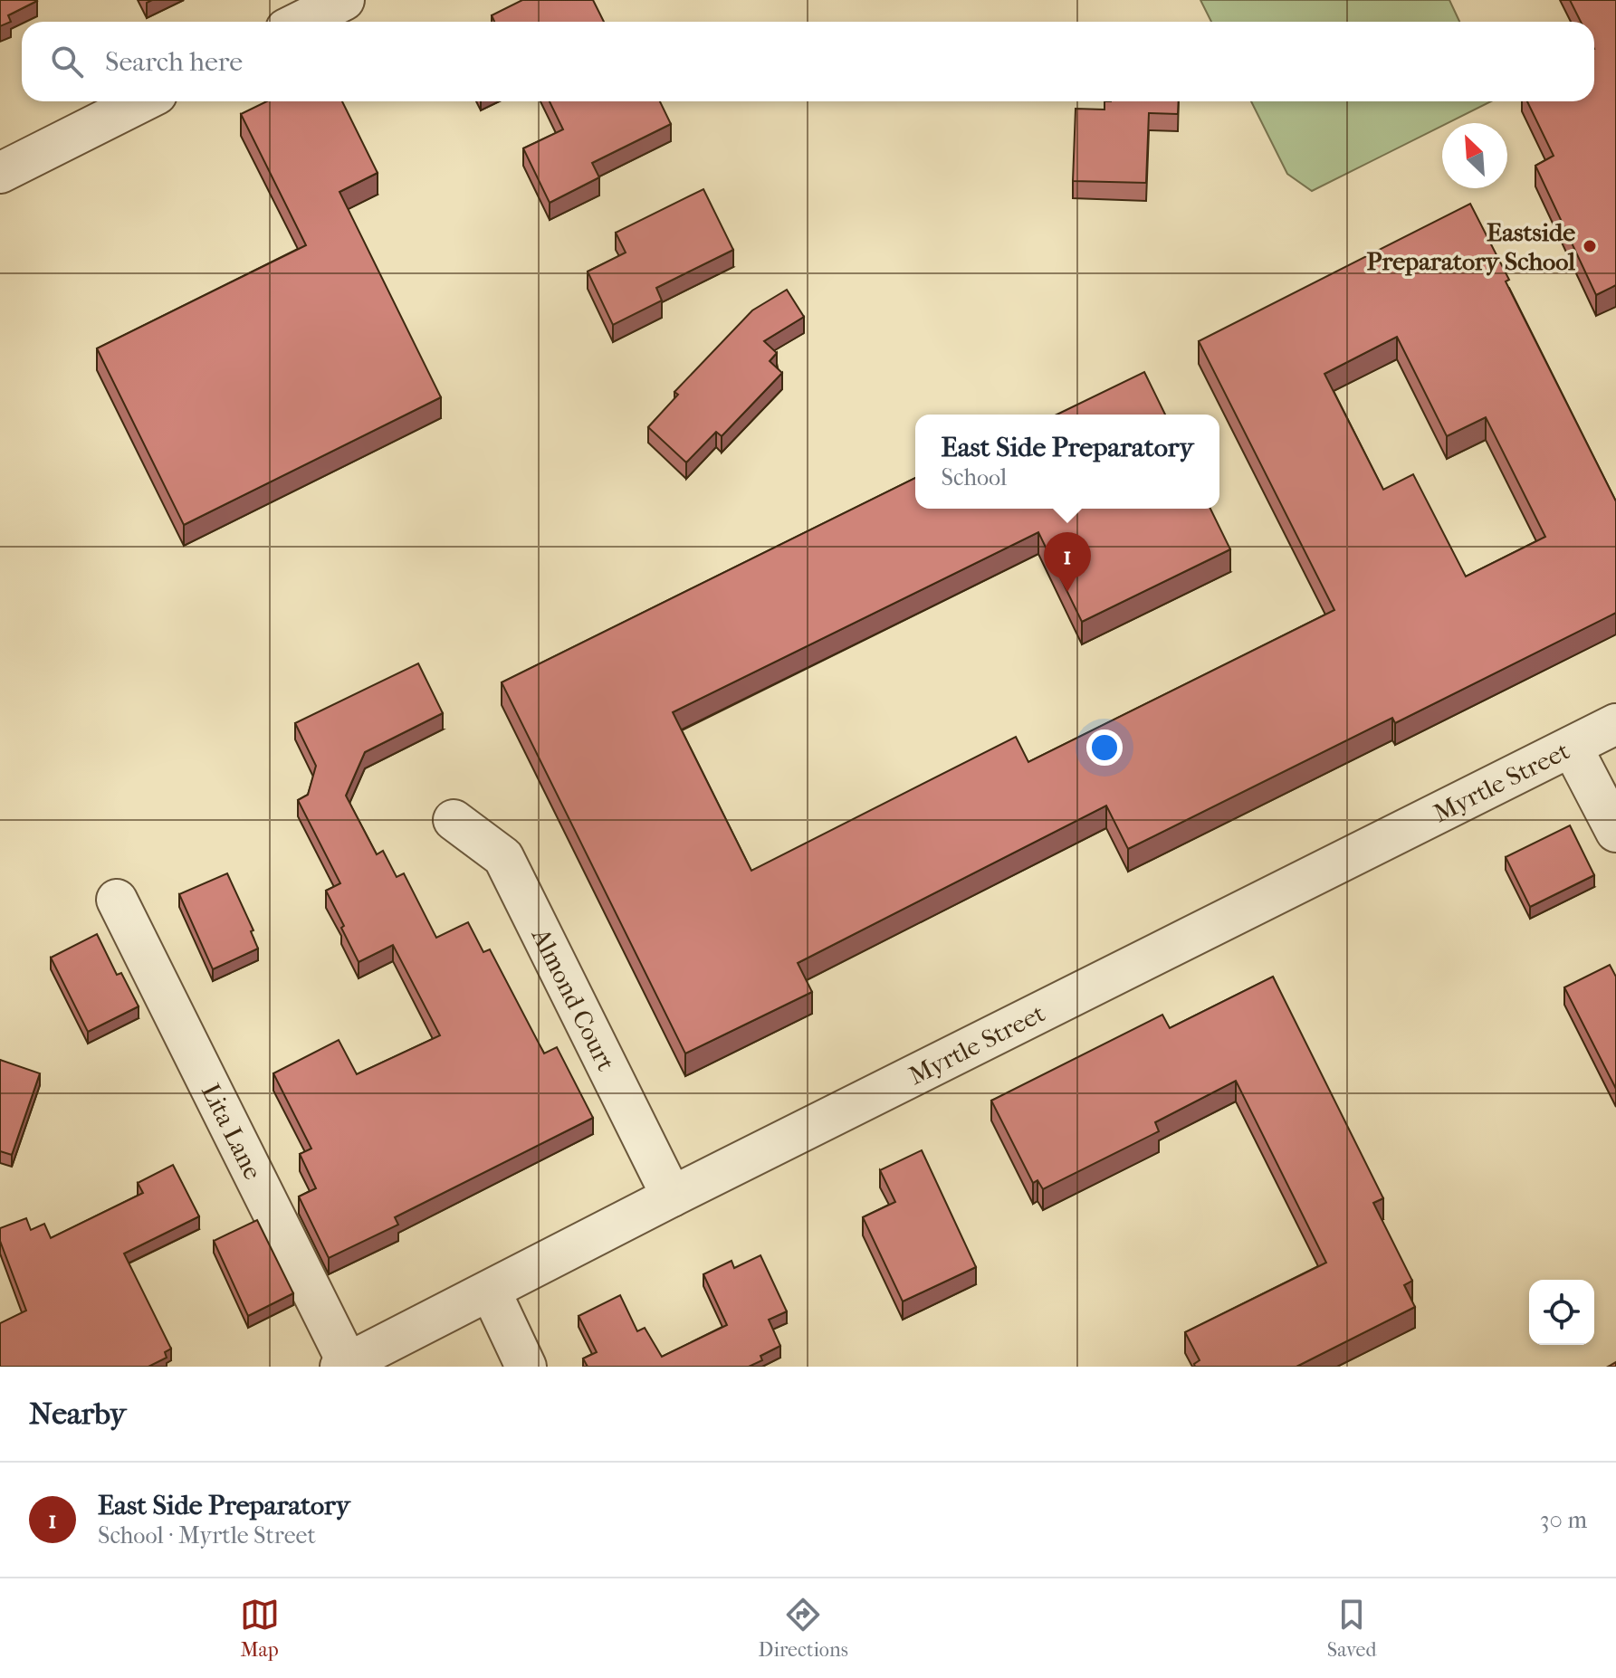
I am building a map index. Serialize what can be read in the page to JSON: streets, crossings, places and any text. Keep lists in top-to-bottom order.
{
  "streets": {
    "street": ["Myrtle Street", "Almond Court", "Lita Lane"]
  },
  "crossings": [
    ["Myrtle Street", "Almond Court"],
    ["Myrtle Street", "Lita Lane"]
  ],
  "places": ["Eastside Preparatory School"],
  "north": "top left",
  "page": {
    "search": "Search here",
    "popup": ["East Side Preparatory", "School"],
    "pins": "1",
    "heading": "Nearby",
    "list": [
      {
        "mark": "1",
        "name": "East Side Preparatory",
        "note": "School · Myrtle Street",
        "value": "30 m"
      }
    ],
    "nav": ["Map", "Directions", "Saved"]
  }
}
